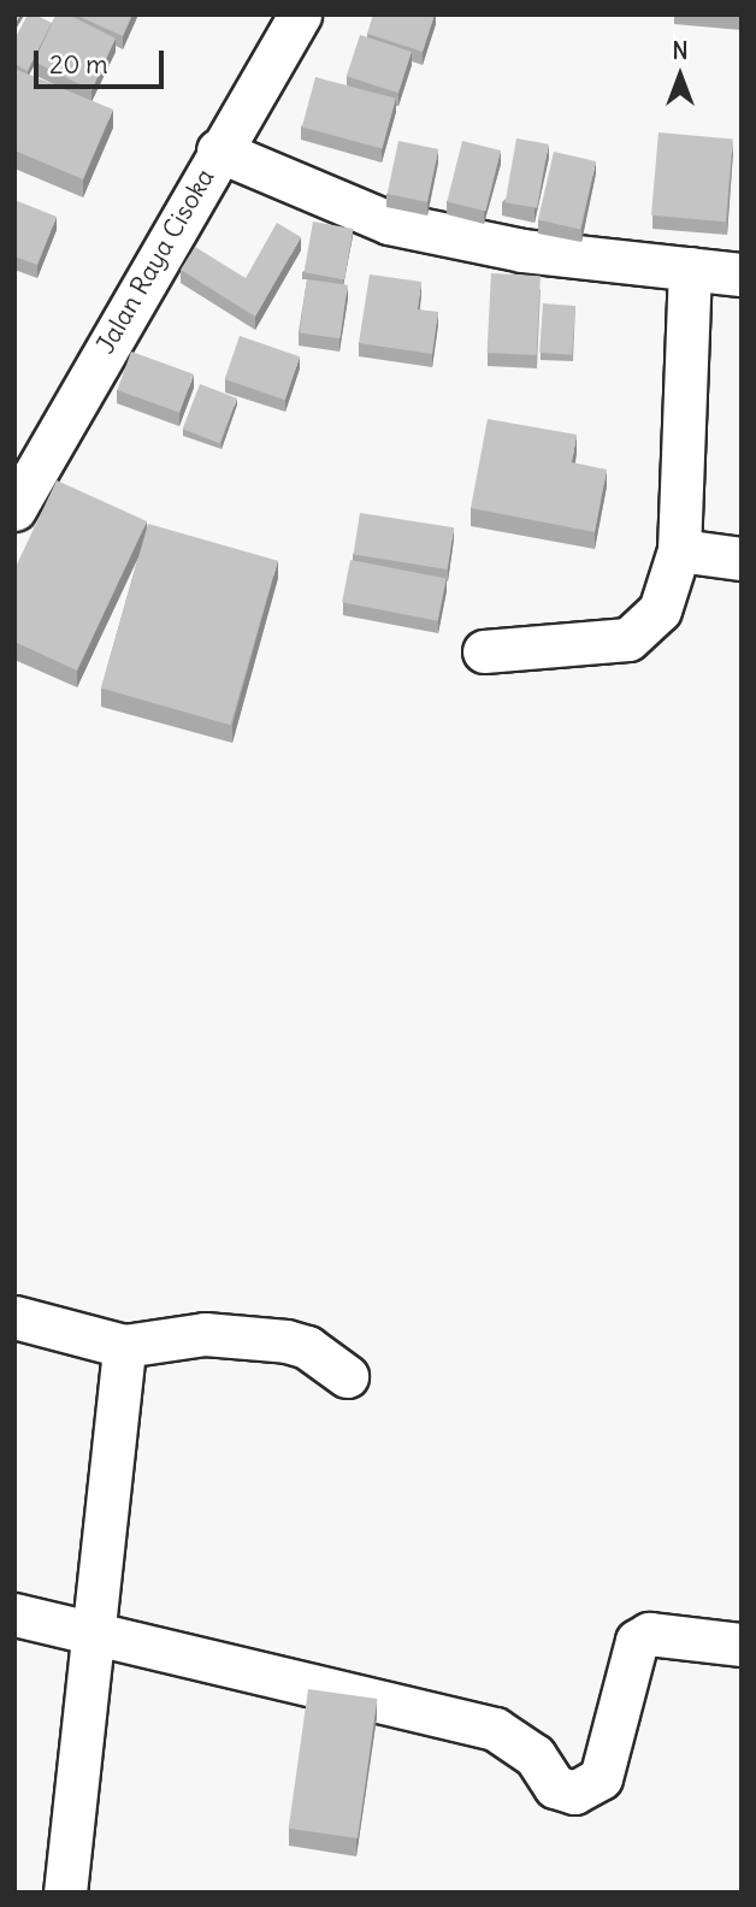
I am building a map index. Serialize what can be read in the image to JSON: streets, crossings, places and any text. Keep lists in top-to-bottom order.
{
  "streets": {
    "street": ["Jalan Raya Cisoka"]
  },
  "scale_bar": "20 m",
  "north": "top"
}
